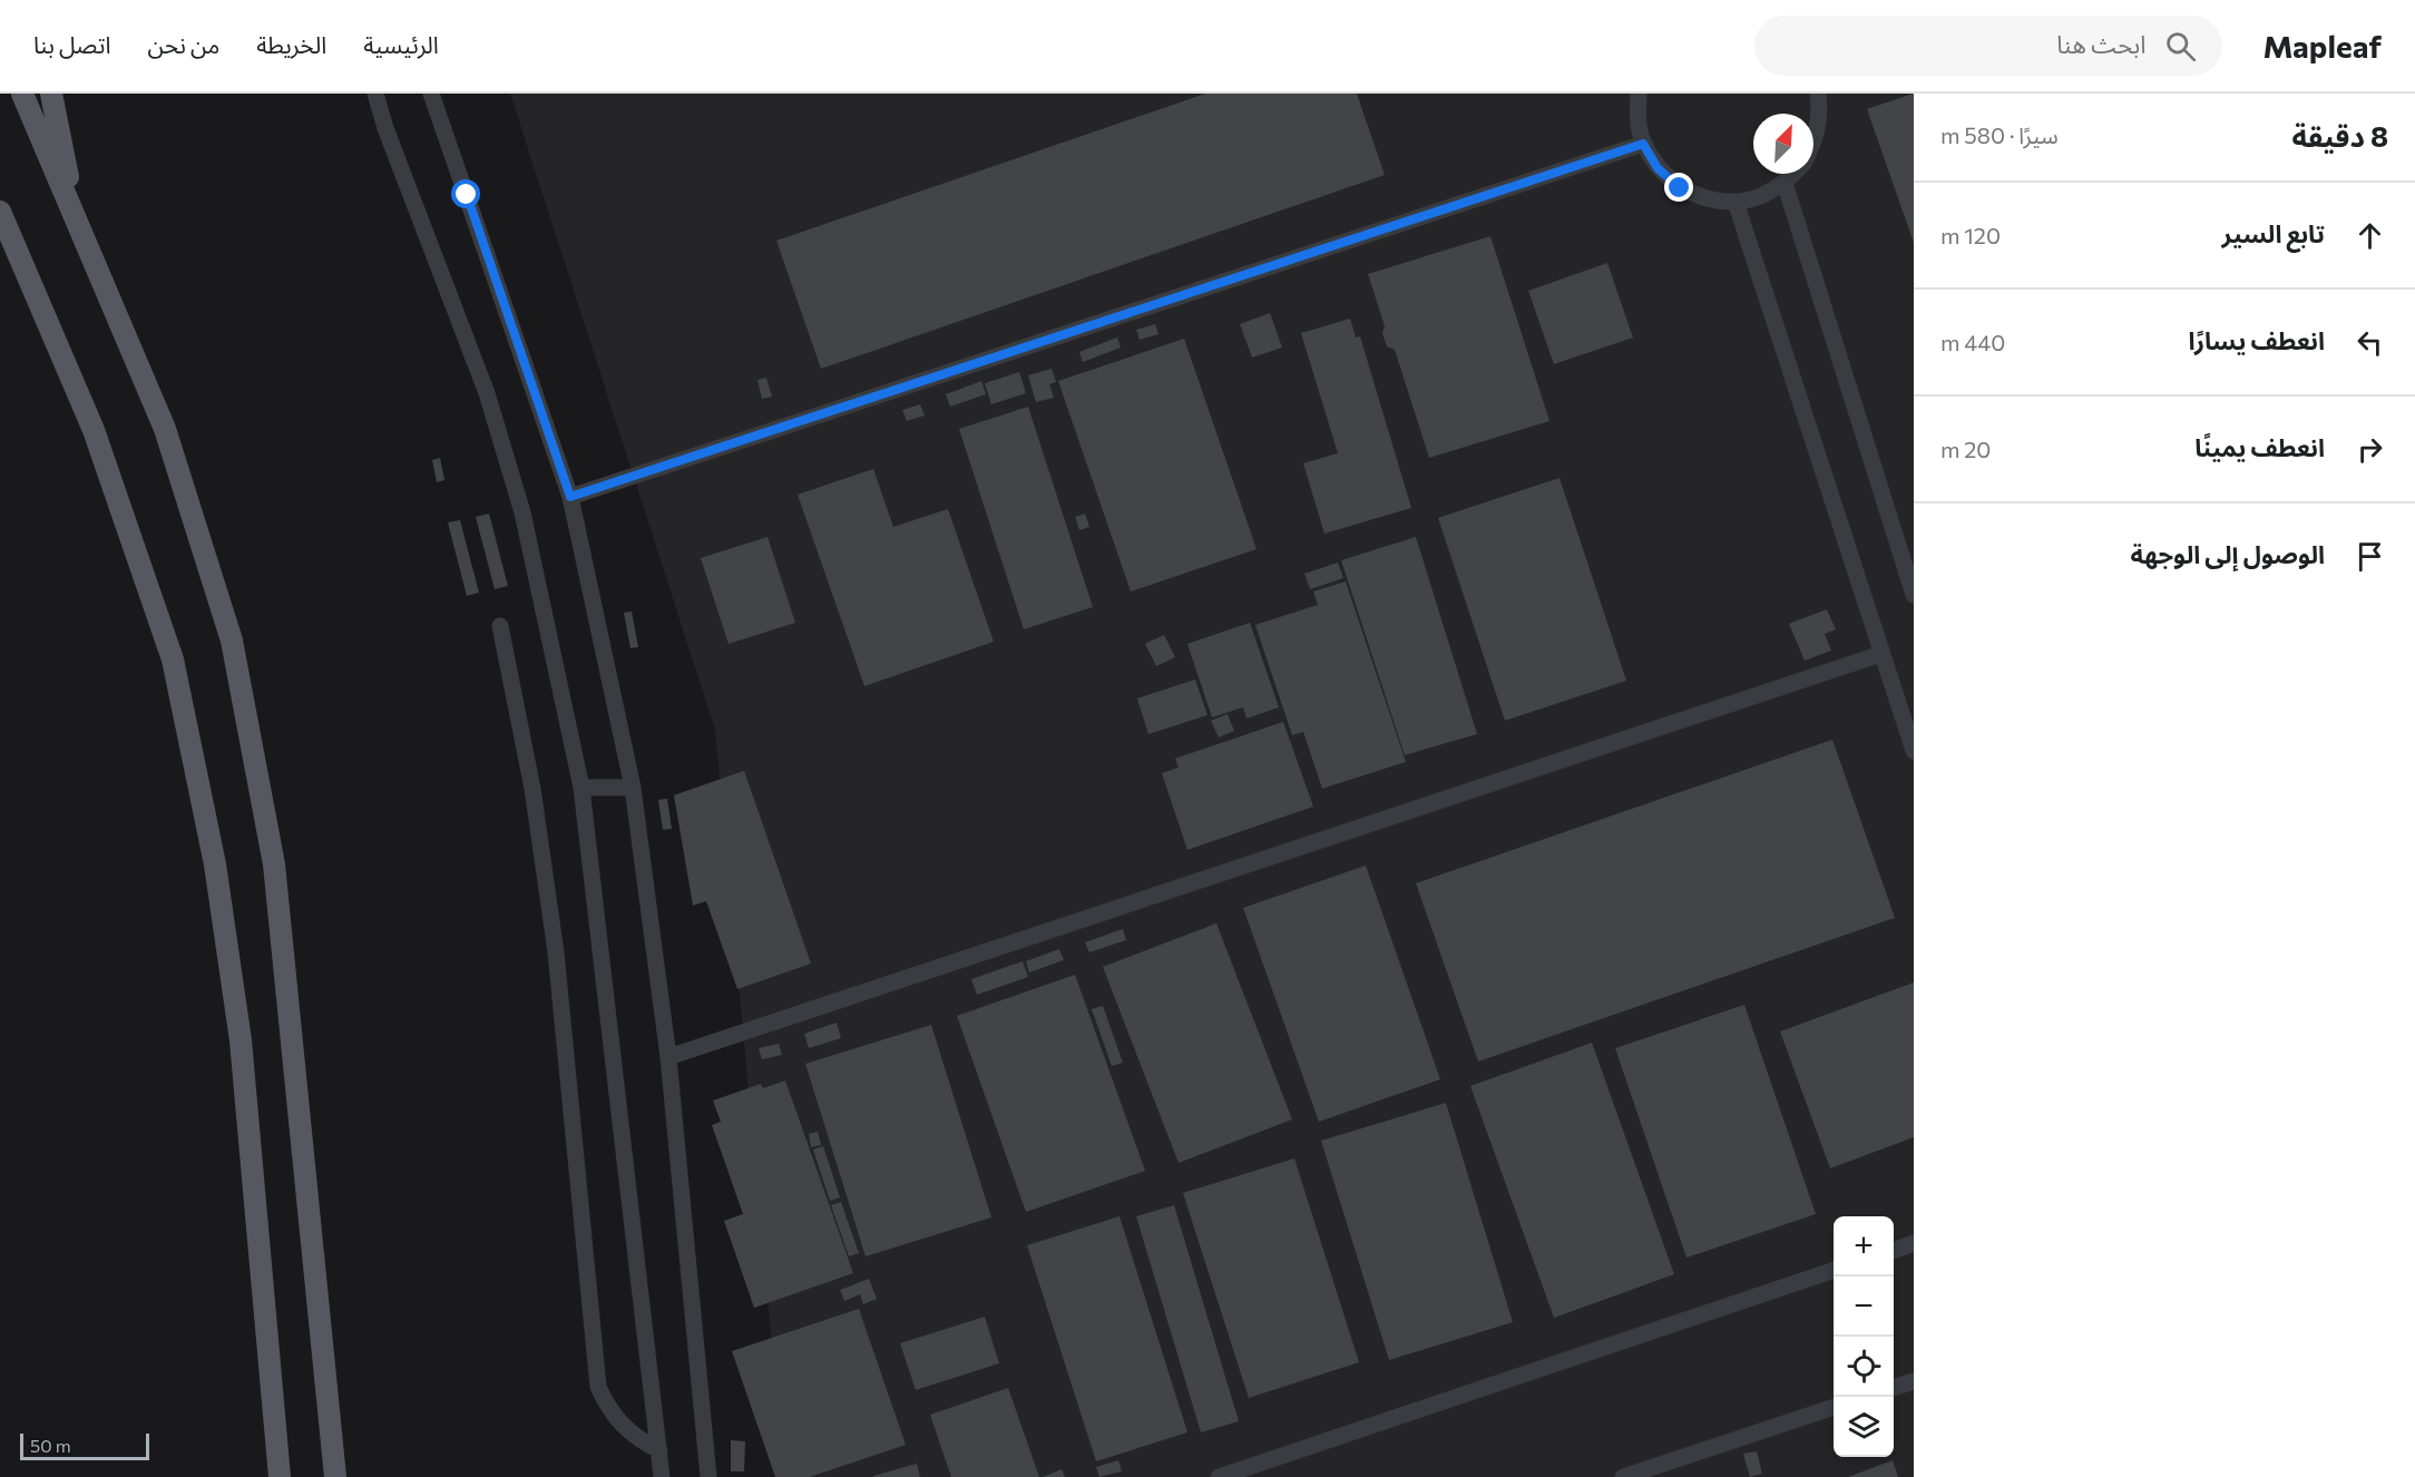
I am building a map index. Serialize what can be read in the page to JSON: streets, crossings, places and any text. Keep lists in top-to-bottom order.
{
  "scale_bar": "50 m",
  "north": "top right",
  "page": {
    "header": "Mapleaf",
    "search": "ابحث هنا",
    "nav": [
      "الرئيسية",
      "الخريطة",
      "من نحن",
      "اتصل بنا"
    ],
    "heading": ["8 دقيقة", "سيرًا · 580 m"],
    "list": [
      ["تابع السير", "120 m"],
      ["انعطف يسارًا", "440 m"],
      ["انعطف يمينًا", "20 m"],
      "الوصول إلى الوجهة"
    ],
    "map_buttons": ["+", "−"],
    "scale": "50 m"
  }
}
